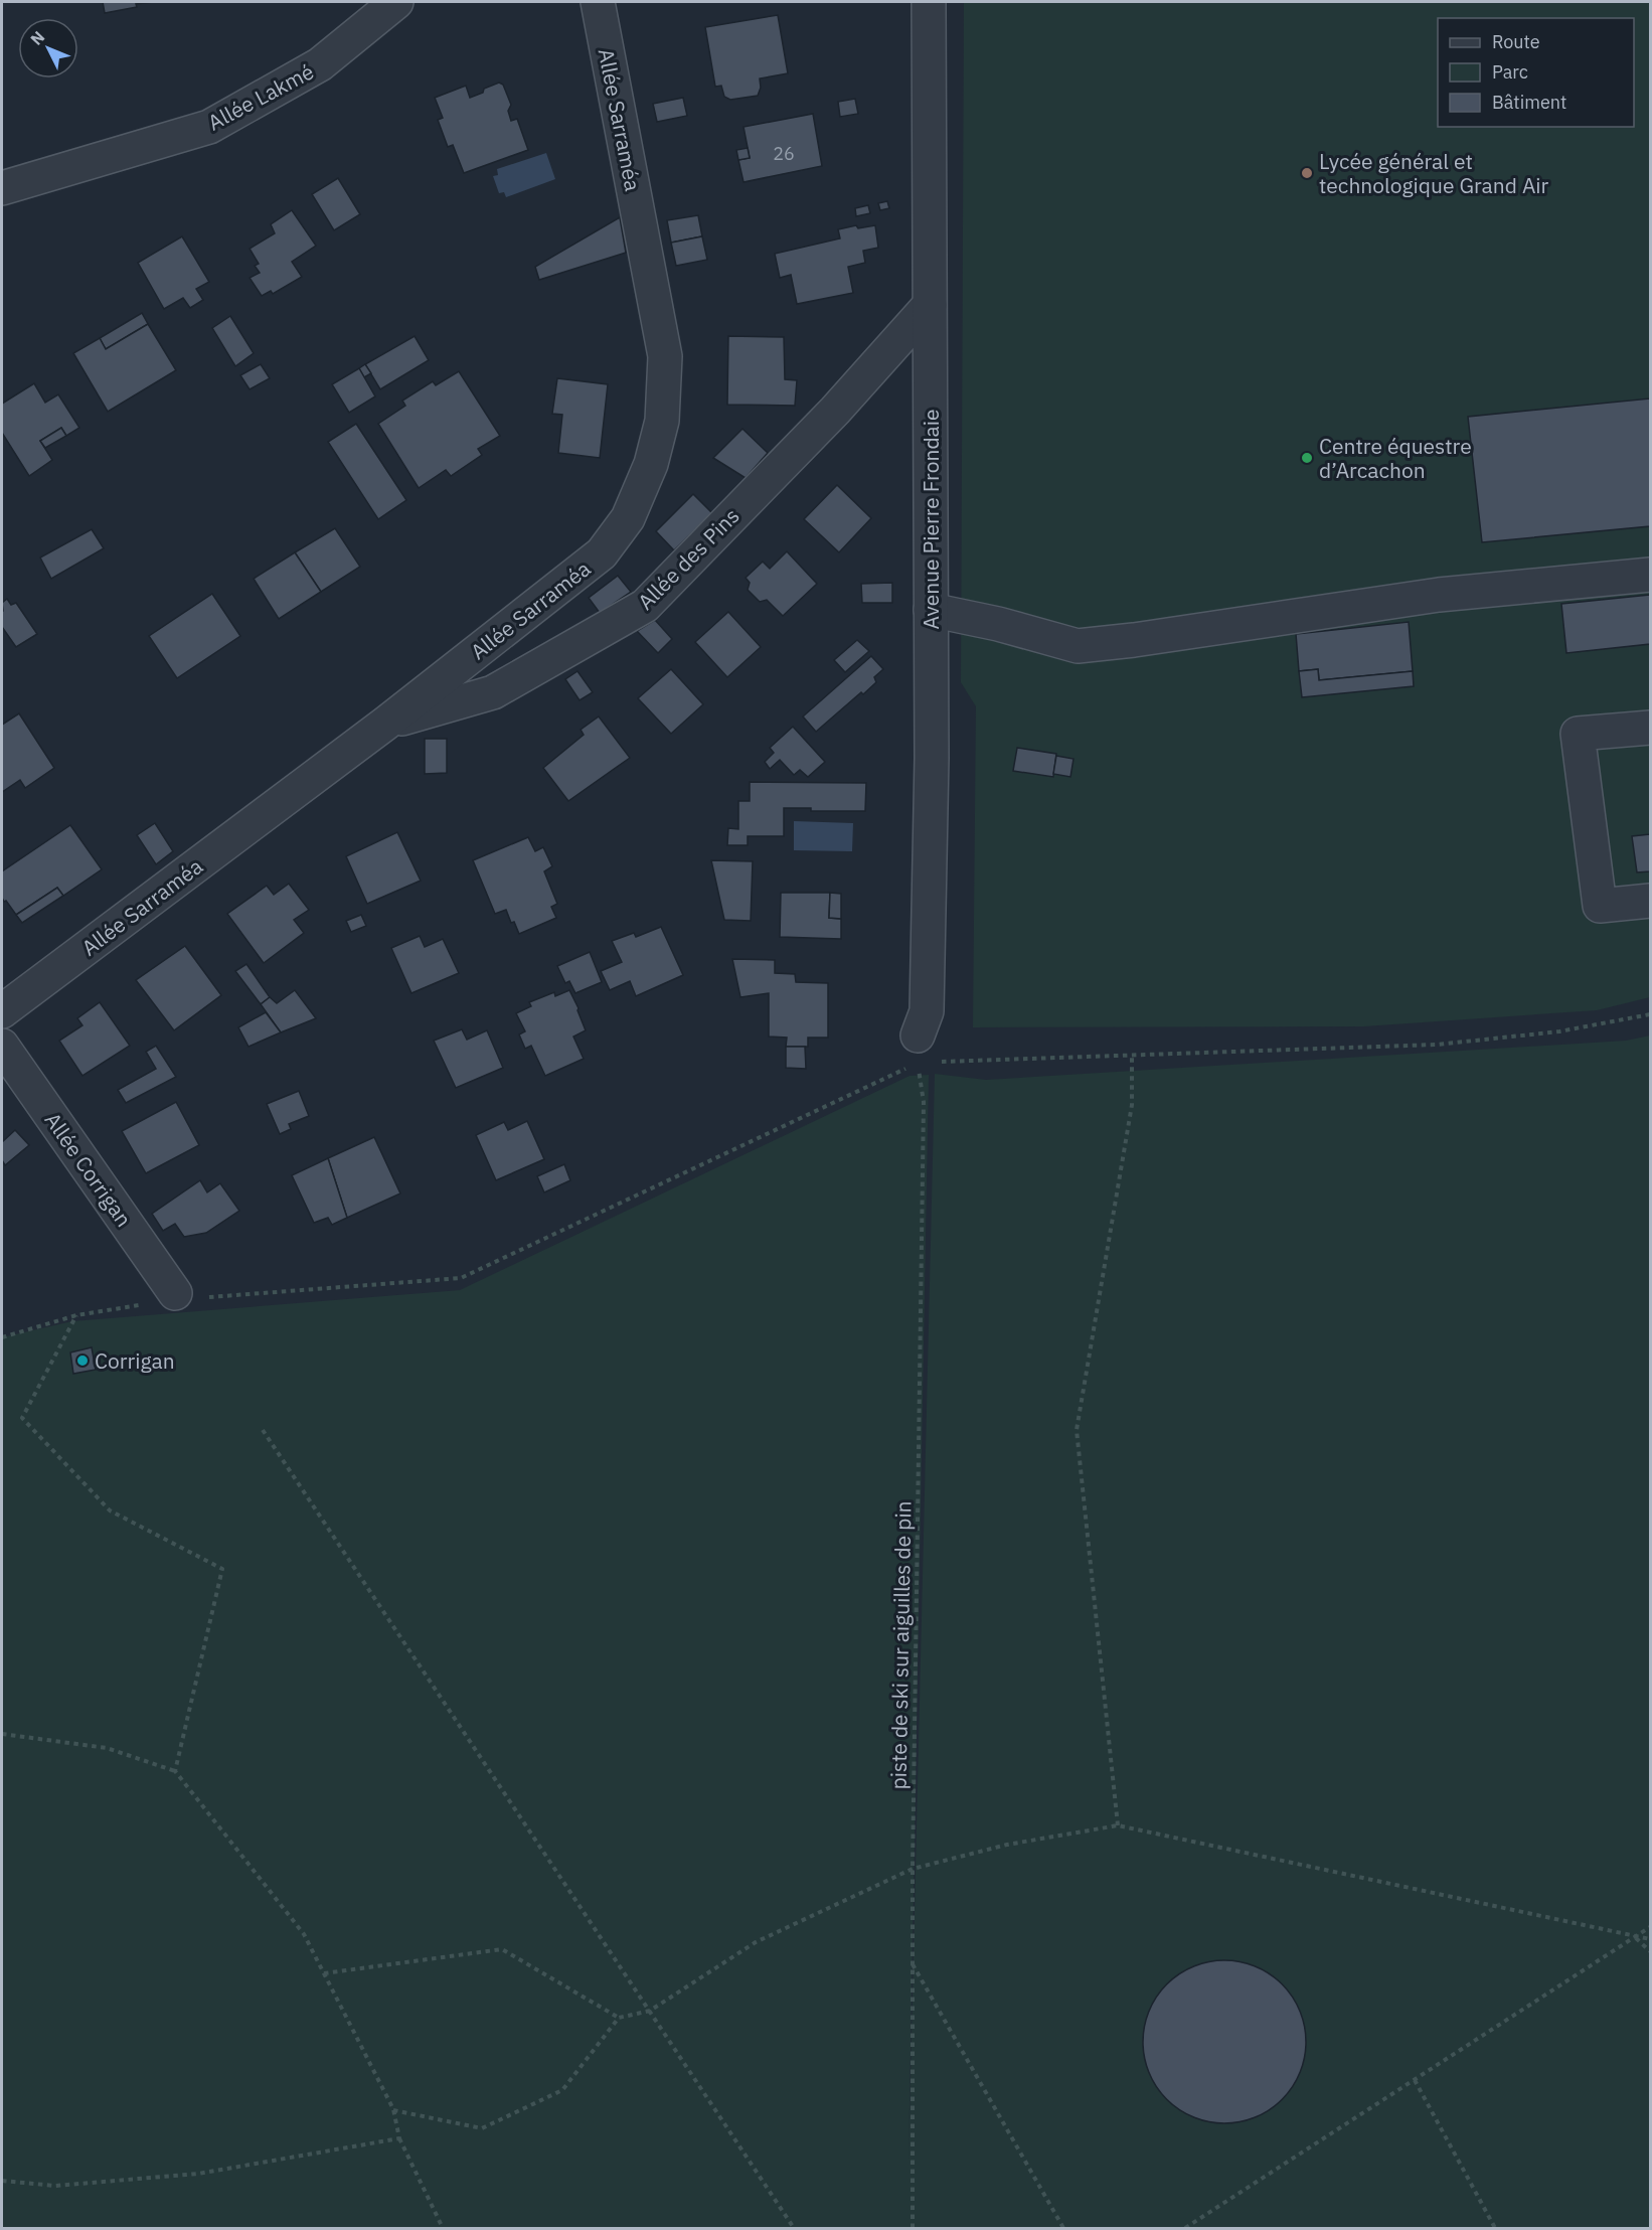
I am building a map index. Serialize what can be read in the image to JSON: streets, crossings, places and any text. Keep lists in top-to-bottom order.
{
  "streets": {
    "street": [
      "Allée Lakmé",
      "Allée Sarraméa",
      "Avenue Pierre Frondaie",
      "Allée des Pins",
      "Allée Corrigan"
    ],
    "path": ["piste de ski sur aiguilles de pin"]
  },
  "crossings": [
    ["Allée Sarraméa", "Allée des Pins"],
    ["Avenue Pierre Frondaie", "Allée des Pins"],
    ["Avenue Pierre Frondaie", "piste de ski sur aiguilles de pin"]
  ],
  "places": ["Lycée général et technologique Grand Air", "Centre équestre d’Arcachon", "Corrigan"],
  "house_numbers": ["26"],
  "legend": ["Route", "Parc", "Bâtiment"],
  "north": "top left"
}
